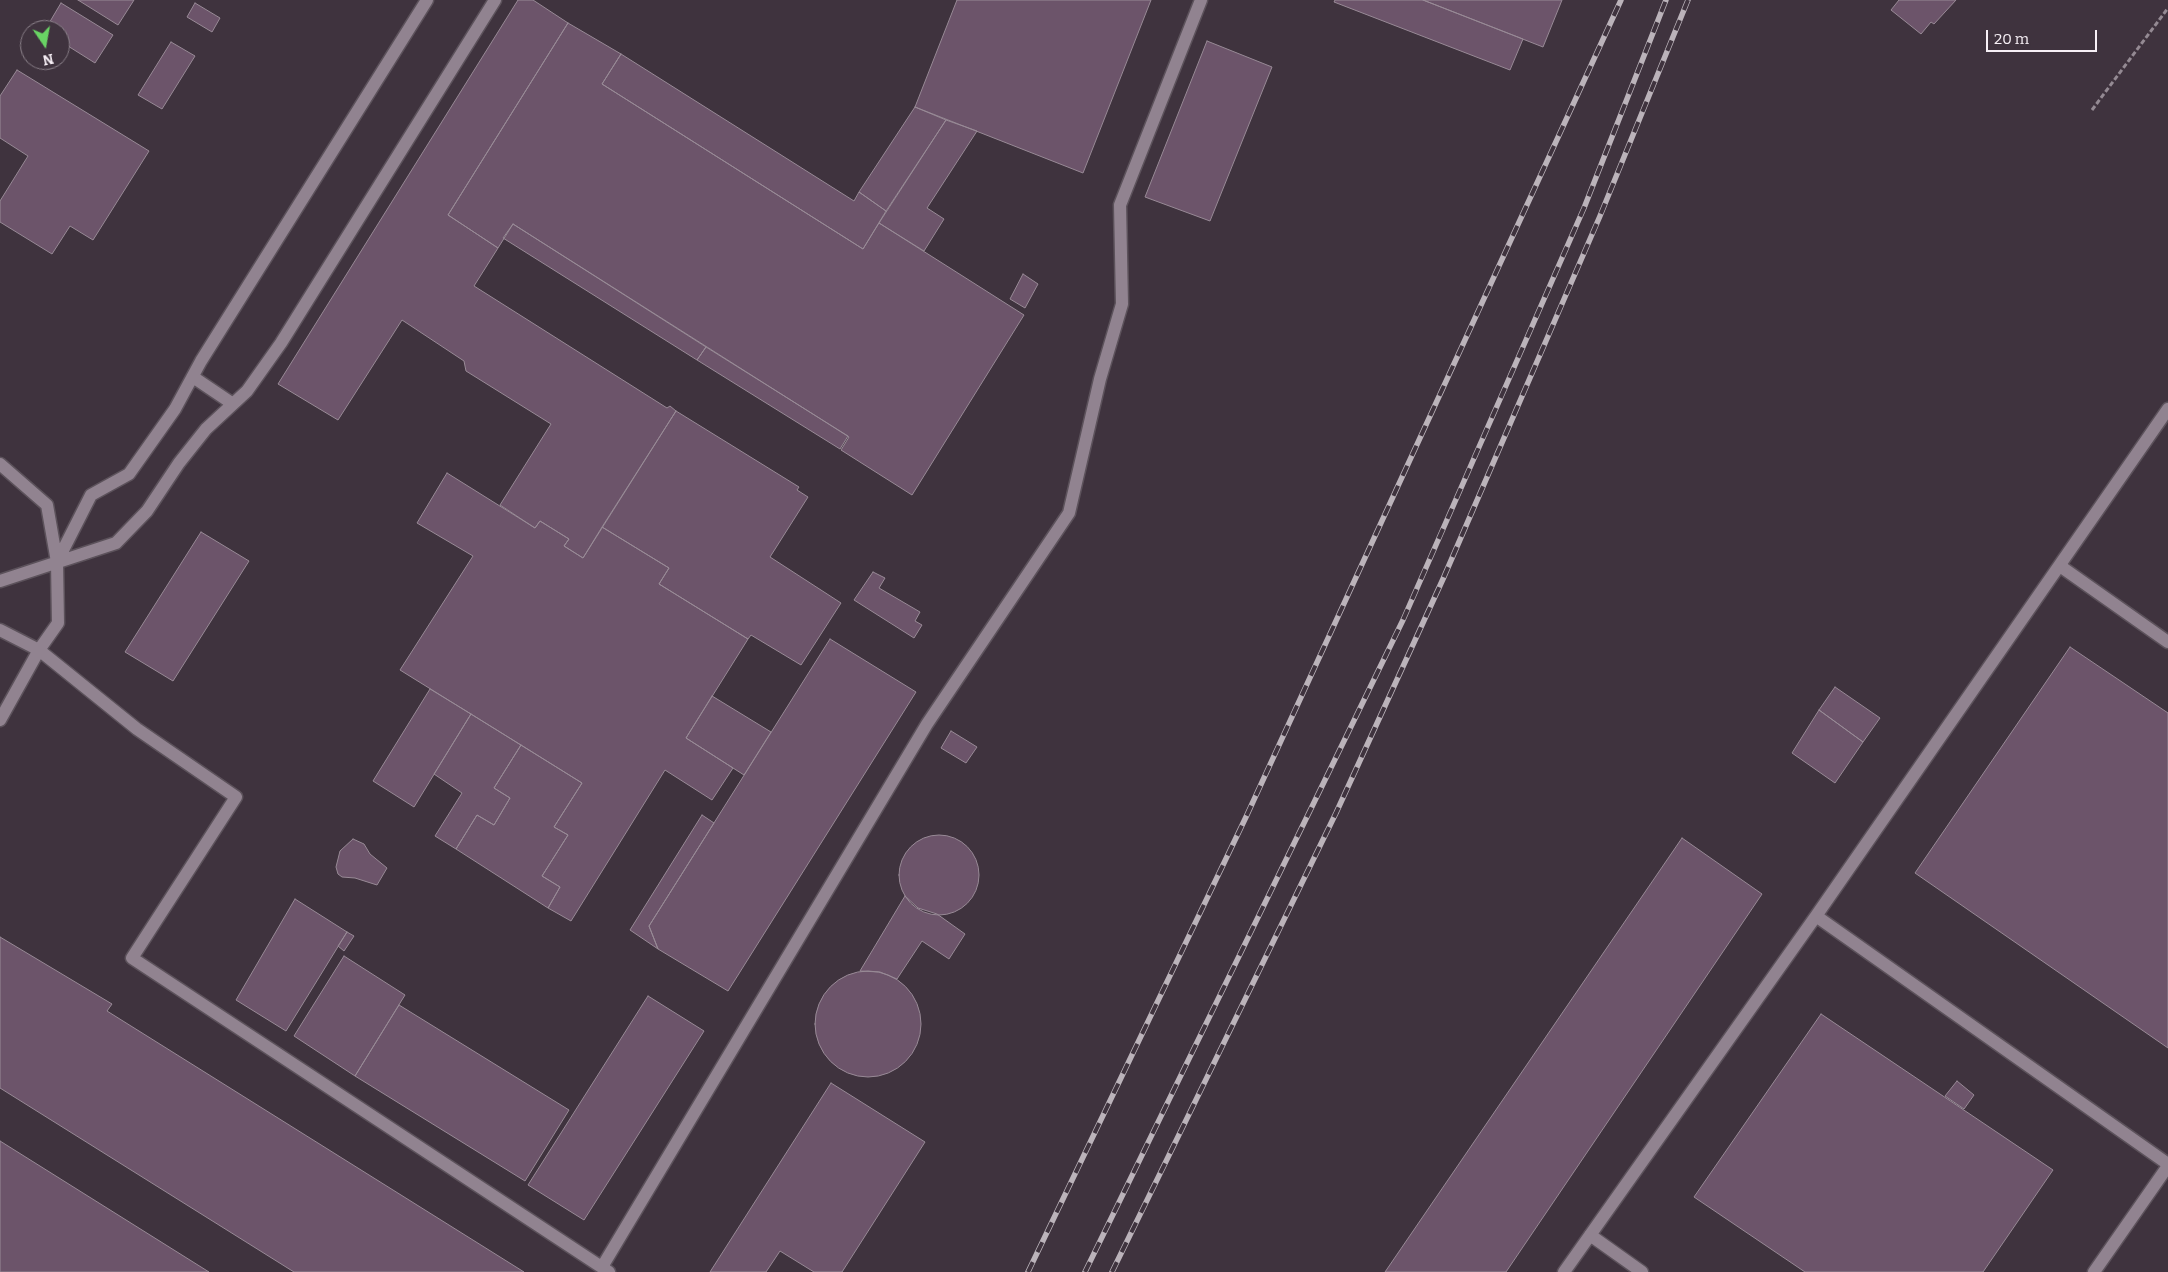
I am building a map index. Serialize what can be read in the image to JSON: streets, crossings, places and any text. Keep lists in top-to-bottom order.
{
  "scale_bar": "20 m",
  "north": "bottom"
}
